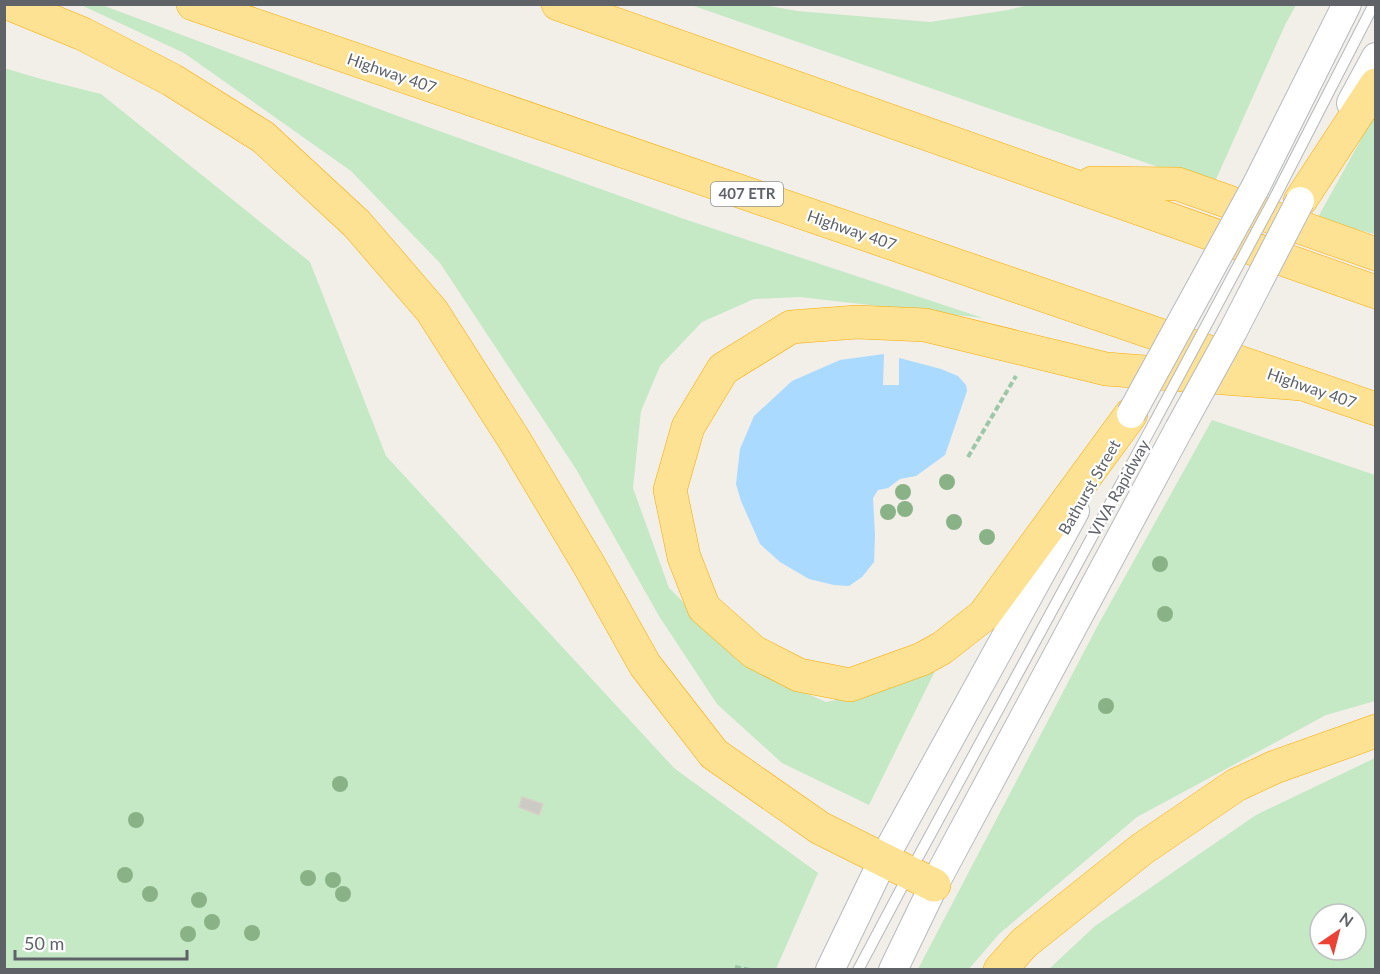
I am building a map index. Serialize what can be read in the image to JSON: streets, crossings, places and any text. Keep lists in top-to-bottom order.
{
  "streets": {
    "highway": ["Highway 407", "407 ETR"],
    "main road": ["Bathurst Street"]
  },
  "scale_bar": "50 m",
  "north": "top right"
}
